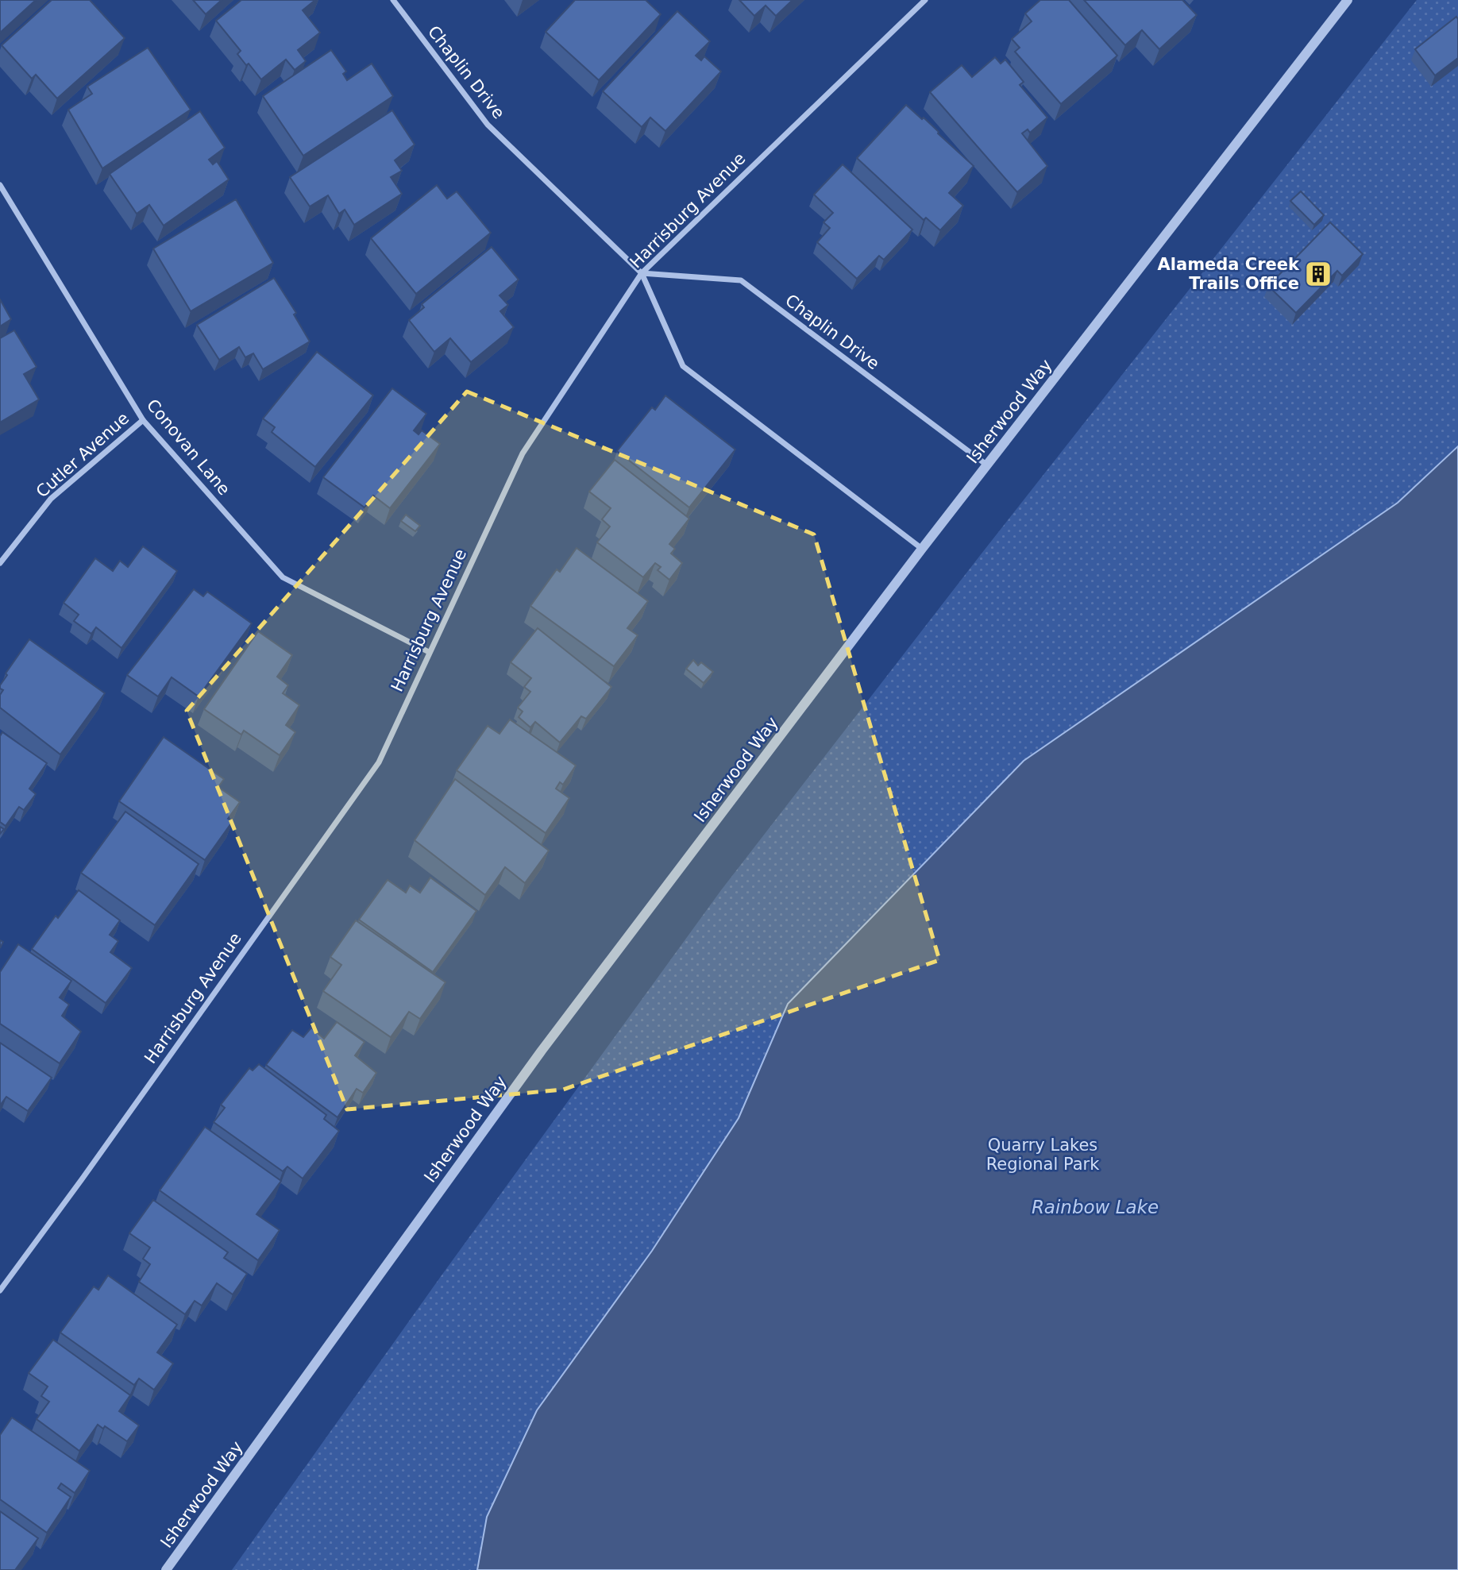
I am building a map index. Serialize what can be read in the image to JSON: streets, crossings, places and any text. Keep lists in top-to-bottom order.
{
  "streets": {
    "street": [
      "Chaplin Drive",
      "Harrisburg Avenue",
      "Isherwood Way",
      "Conovan Lane",
      "Cutler Avenue"
    ]
  },
  "crossings": [
    ["Chaplin Drive", "Harrisburg Avenue"],
    ["Chaplin Drive", "Isherwood Way"],
    ["Harrisburg Avenue", "Conovan Lane"],
    ["Conovan Lane", "Cutler Avenue"]
  ],
  "water": ["Rainbow Lake"],
  "parks": ["Quarry Lakes Regional Park"],
  "places": {
    "building": ["Alameda Creek Trails Office"]
  }
}
